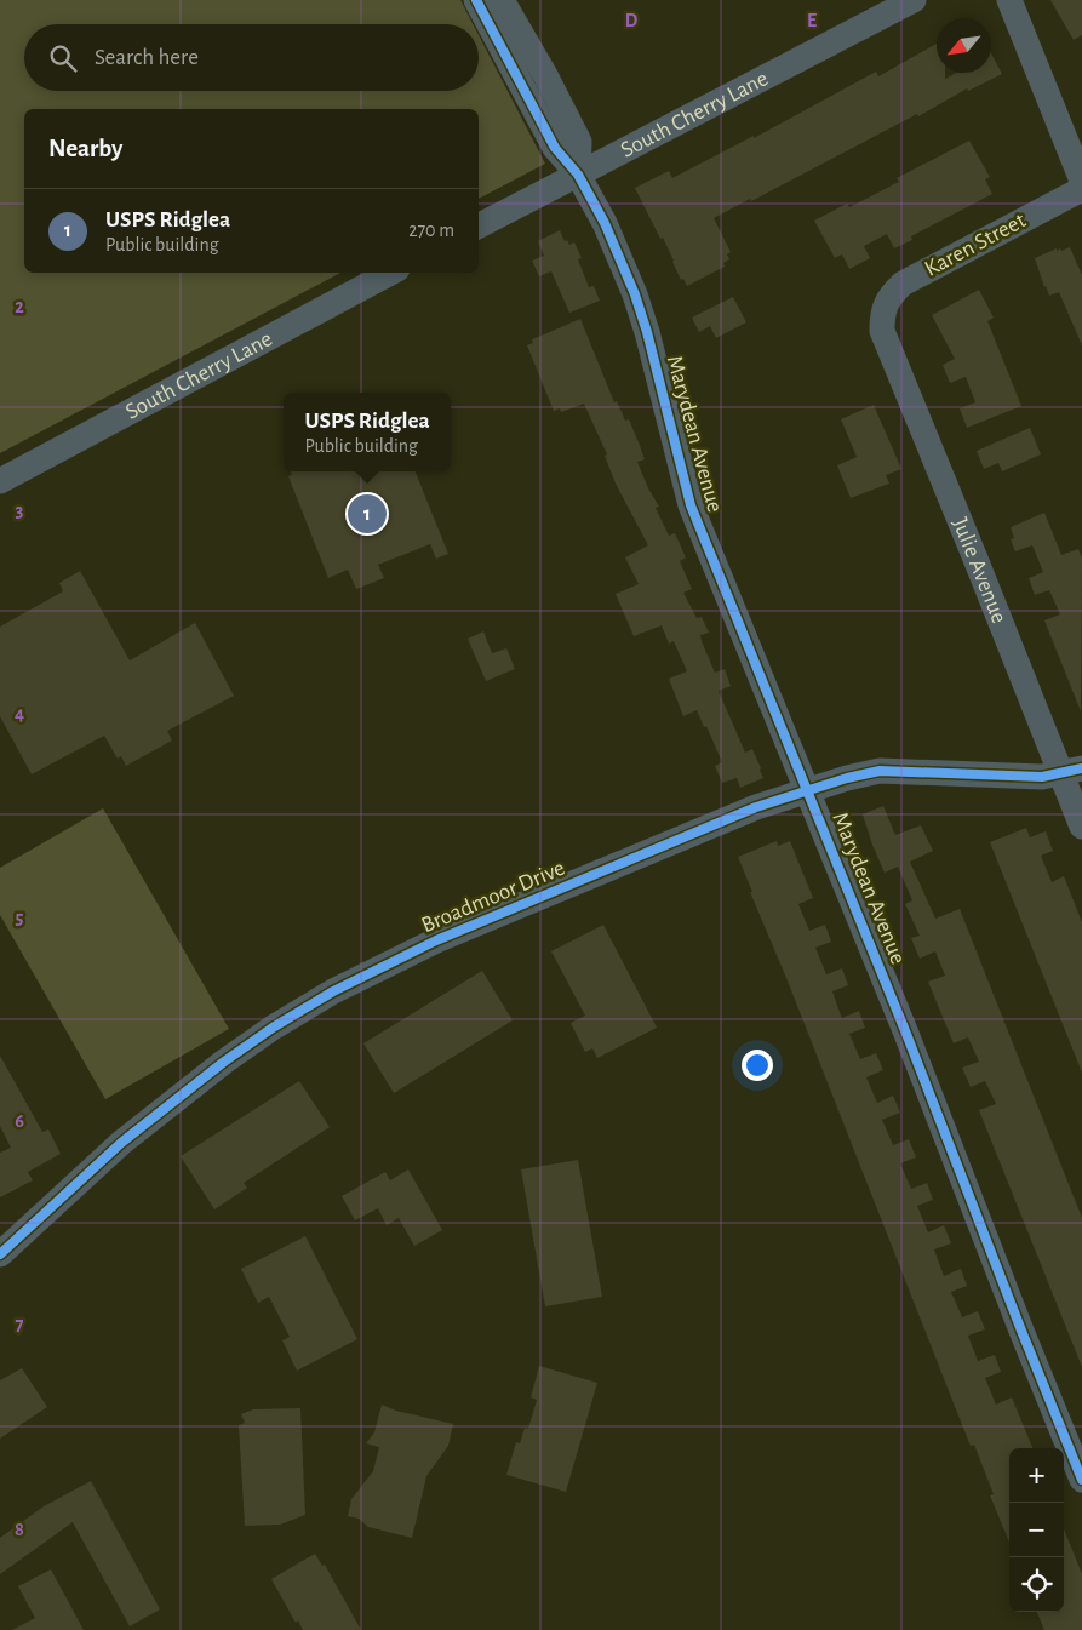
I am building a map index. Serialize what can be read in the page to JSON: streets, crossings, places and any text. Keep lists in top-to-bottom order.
{
  "streets": {
    "street": [
      "South Cherry Lane",
      "Karen Street",
      "Marydean Avenue",
      "Julie Avenue",
      "Broadmoor Drive"
    ]
  },
  "crossings": [
    ["South Cherry Lane", "Marydean Avenue"],
    ["Karen Street", "Julie Avenue"],
    ["Marydean Avenue", "Broadmoor Drive"],
    ["Julie Avenue", "Broadmoor Drive"]
  ],
  "north": "bottom left",
  "page": {
    "search": "Search here",
    "heading": "Nearby",
    "list": [
      {
        "mark": "1",
        "name": "USPS Ridglea",
        "note": "Public building",
        "value": "270 m"
      }
    ],
    "popup": ["USPS Ridglea", "Public building"],
    "pins": "1",
    "map_buttons": ["+", "−"]
  },
  "grid": {
    "columns": ["D", "E"],
    "rows": [
      "2",
      "3",
      "4",
      "5",
      "6",
      "7",
      "8"
    ]
  }
}
